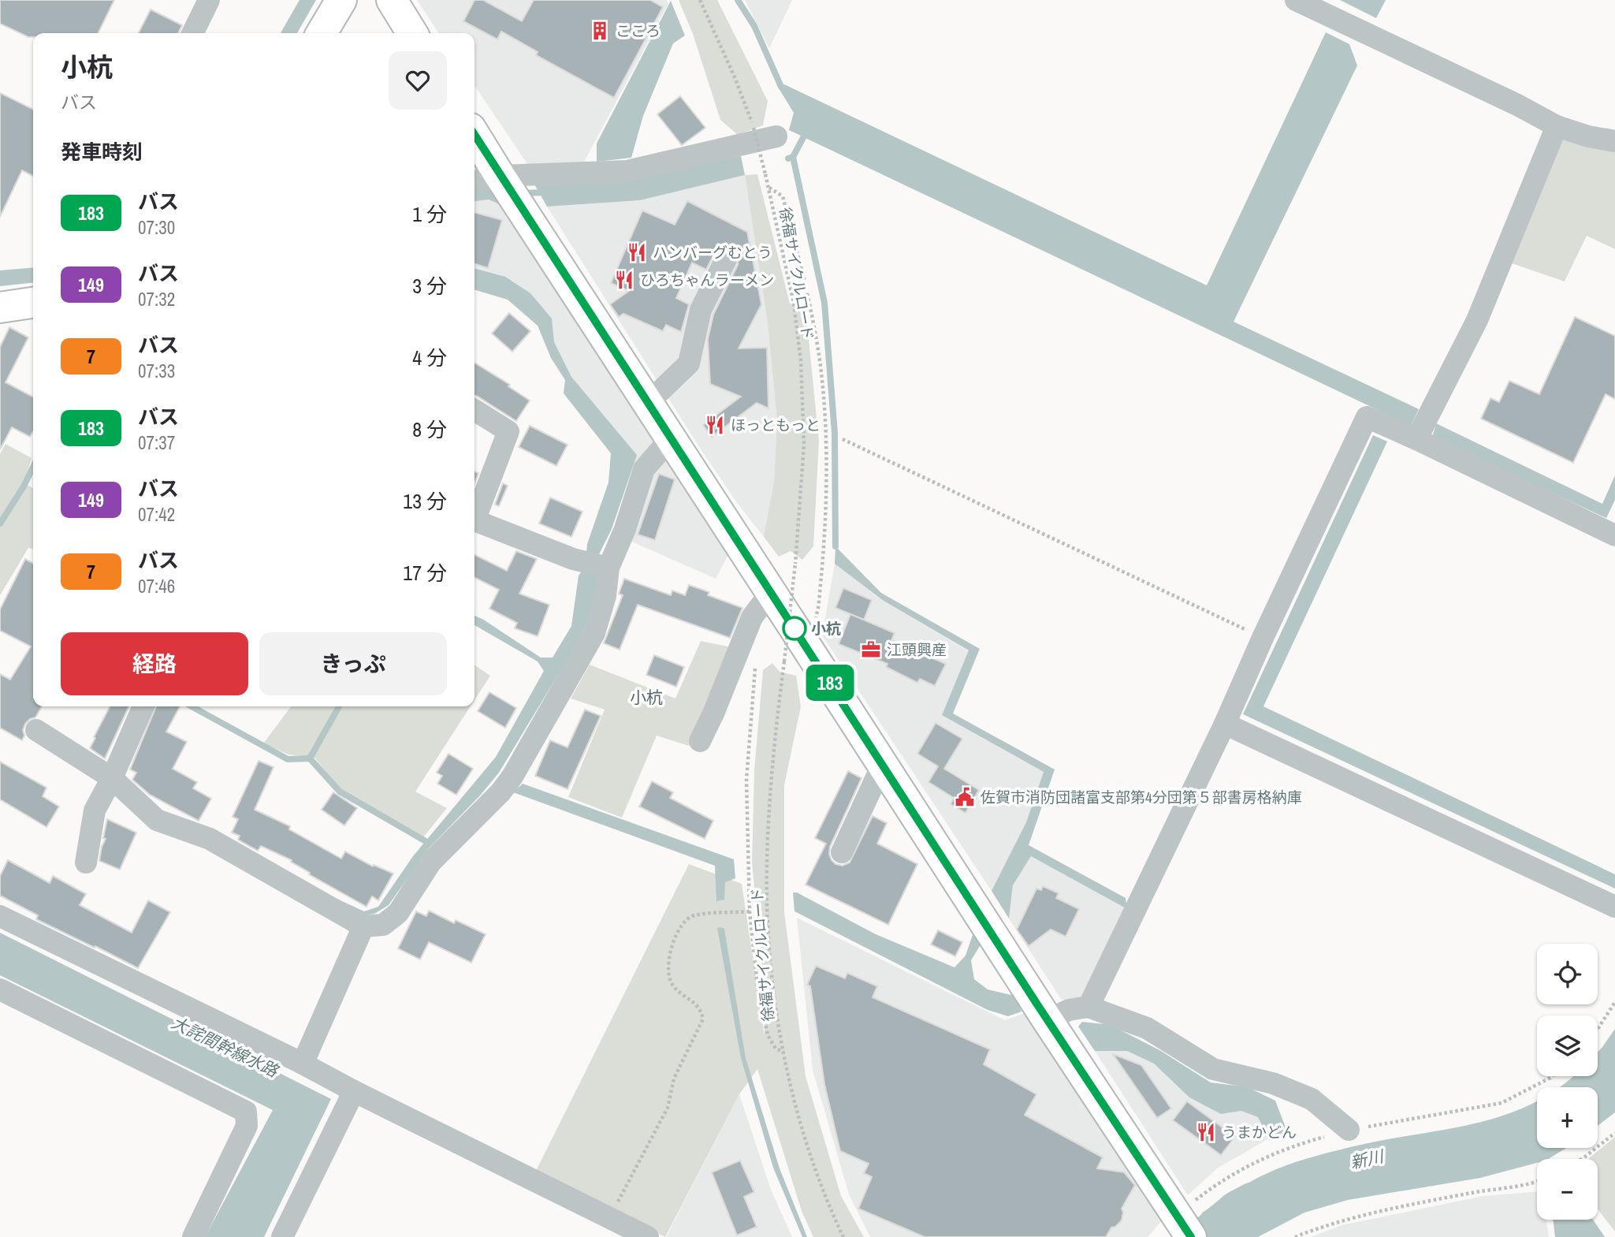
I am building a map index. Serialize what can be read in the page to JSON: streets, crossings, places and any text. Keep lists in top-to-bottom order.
{
  "streets": {
    "path": ["徐福サイクルロード"]
  },
  "districts": ["小杭"],
  "water": ["大詫間幹線水路", "新川"],
  "places": {
    "building": ["こころ"],
    "restaurant": [
      "ハンバーグむとう",
      "ひろちゃんラーメン",
      "ほっともっと",
      "うまかどん"
    ],
    "other": ["小杭"],
    "office": ["江頭興産"],
    "public building": ["佐賀市消防団諸富支部第4分団第５部書房格納庫"]
  },
  "lines": ["bus line 183"],
  "page": {
    "on_map": "183",
    "heading": [
      ["小杭", "バス"],
      "発車時刻"
    ],
    "list": [
      {
        "mark": "183",
        "name": "バス",
        "note": "07:30",
        "value": "1 分"
      },
      {
        "mark": "149",
        "name": "バス",
        "note": "07:32",
        "value": "3 分"
      },
      {
        "mark": "7",
        "name": "バス",
        "note": "07:33",
        "value": "4 分"
      },
      {
        "mark": "183",
        "name": "バス",
        "note": "07:37",
        "value": "8 分"
      },
      {
        "mark": "149",
        "name": "バス",
        "note": "07:42",
        "value": "13 分"
      },
      {
        "mark": "7",
        "name": "バス",
        "note": "07:46",
        "value": "17 分"
      }
    ],
    "buttons": ["経路", "きっぷ"],
    "map_buttons": ["+", "−"]
  }
}
